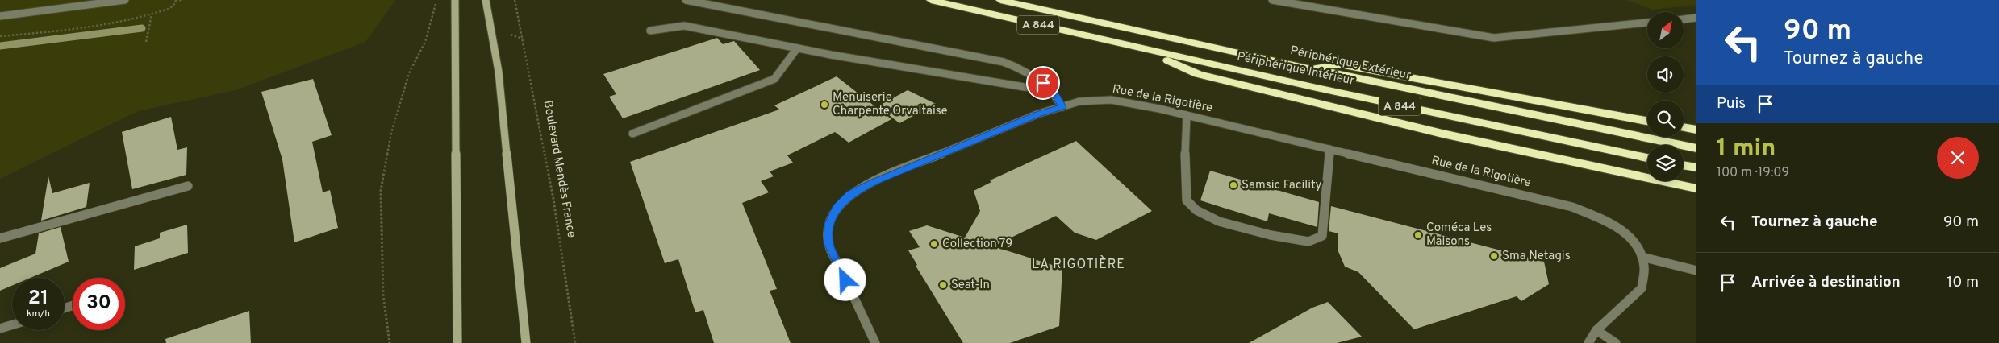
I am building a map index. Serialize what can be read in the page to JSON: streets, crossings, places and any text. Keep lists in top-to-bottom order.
{
  "streets": {
    "highway": ["A 844", "Périphérique Extérieur", "Périphérique Intérieur"],
    "street": ["Rue de la Rigotière"],
    "path": ["Boulevard Mendès France"]
  },
  "districts": ["LA RIGOTIÈRE"],
  "places": [
    "Menuiserie Charpente Orvaltaise",
    "Samsic Facility",
    "Coméca Les Maisons",
    "Collection 79",
    "Sma Netagis",
    "Seat-In"
  ],
  "north": "top right",
  "page": {
    "turn": ["90 m", "Tournez à gauche"],
    "then": "Puis",
    "heading": ["1 min", "100 m · 19:09"],
    "list": [
      {
        "name": "Tournez à gauche",
        "value": "90 m"
      },
      {
        "name": "Arrivée à destination",
        "value": "10 m"
      }
    ],
    "speed": "21 km/h",
    "limit": "30"
  }
}
